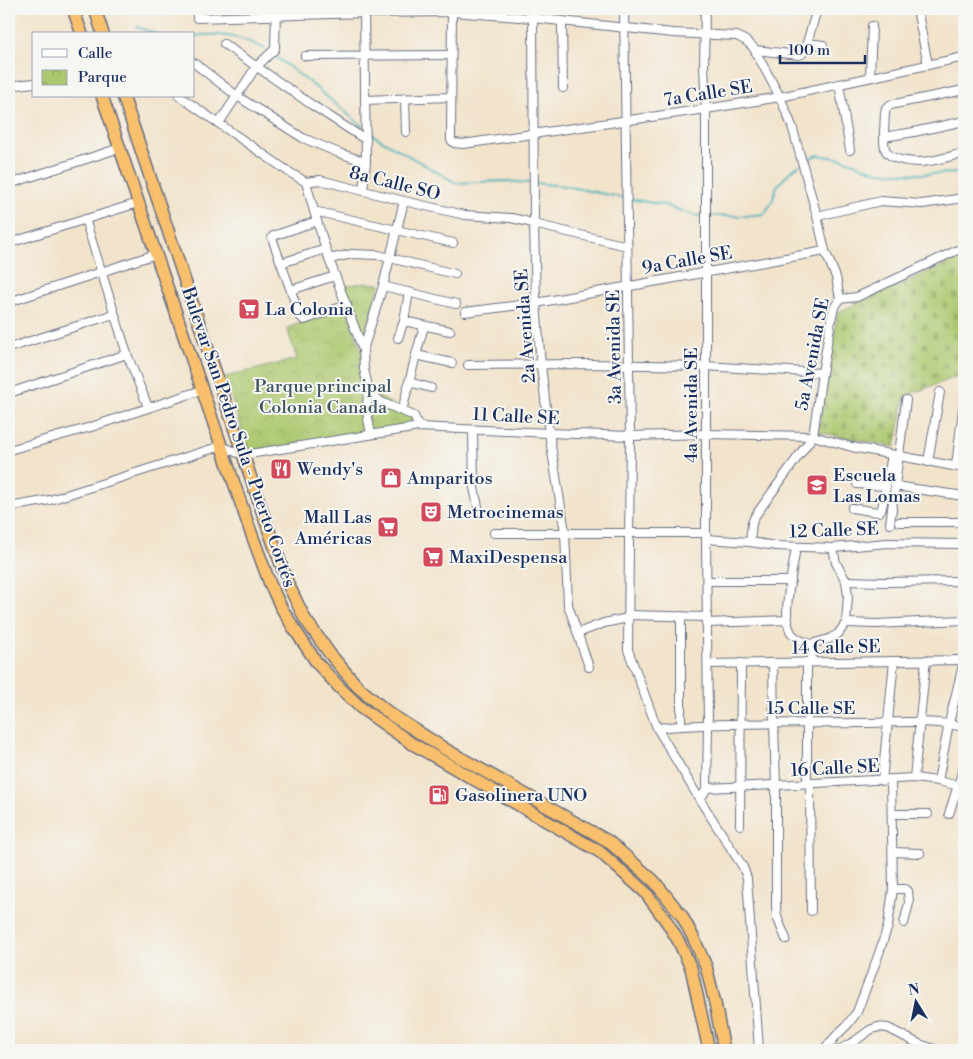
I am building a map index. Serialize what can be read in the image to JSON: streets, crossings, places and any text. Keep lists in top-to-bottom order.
{
  "streets": {
    "highway": ["Bulevar San Pedro Sula - Puerto Cortés"],
    "street": [
      "7a Calle SE",
      "8a Calle SO",
      "9a Calle SE",
      "2a Avenida SE",
      "3a Avenida SE",
      "5a Avenida SE",
      "4a Avenida SE",
      "11 Calle SE",
      "12 Calle SE",
      "14 Calle SE",
      "15 Calle SE",
      "16 Calle SE"
    ]
  },
  "crossings": [
    ["7a Calle SE", "2a Avenida SE"],
    ["7a Calle SE", "3a Avenida SE"],
    ["7a Calle SE", "5a Avenida SE"],
    ["7a Calle SE", "4a Avenida SE"],
    ["8a Calle SO", "2a Avenida SE"],
    ["8a Calle SO", "3a Avenida SE"],
    ["9a Calle SE", "2a Avenida SE"],
    ["9a Calle SE", "3a Avenida SE"],
    ["9a Calle SE", "5a Avenida SE"],
    ["9a Calle SE", "4a Avenida SE"],
    ["2a Avenida SE", "11 Calle SE"],
    ["2a Avenida SE", "12 Calle SE"],
    ["3a Avenida SE", "11 Calle SE"],
    ["3a Avenida SE", "12 Calle SE"],
    ["3a Avenida SE", "15 Calle SE"],
    ["5a Avenida SE", "11 Calle SE"],
    ["5a Avenida SE", "12 Calle SE"],
    ["4a Avenida SE", "11 Calle SE"],
    ["4a Avenida SE", "12 Calle SE"],
    ["4a Avenida SE", "14 Calle SE"],
    ["4a Avenida SE", "15 Calle SE"],
    ["4a Avenida SE", "16 Calle SE"],
    ["11 Calle SE", "Bulevar San Pedro Sula - Puerto Cortés"]
  ],
  "parks": ["Parque principal Colonia Canada"],
  "places": {
    "supermarket": ["La Colonia", "Mall Las Américas", "MaxiDespensa"],
    "restaurant": ["Wendy's"],
    "shop": ["Amparitos"],
    "school or university": ["Escuela Las Lomas"],
    "theatre": ["Metrocinemas"],
    "fuel station": ["Gasolinera UNO"]
  },
  "legend": ["Calle", "Parque"],
  "scale_bar": "100 m",
  "north": "top"
}
